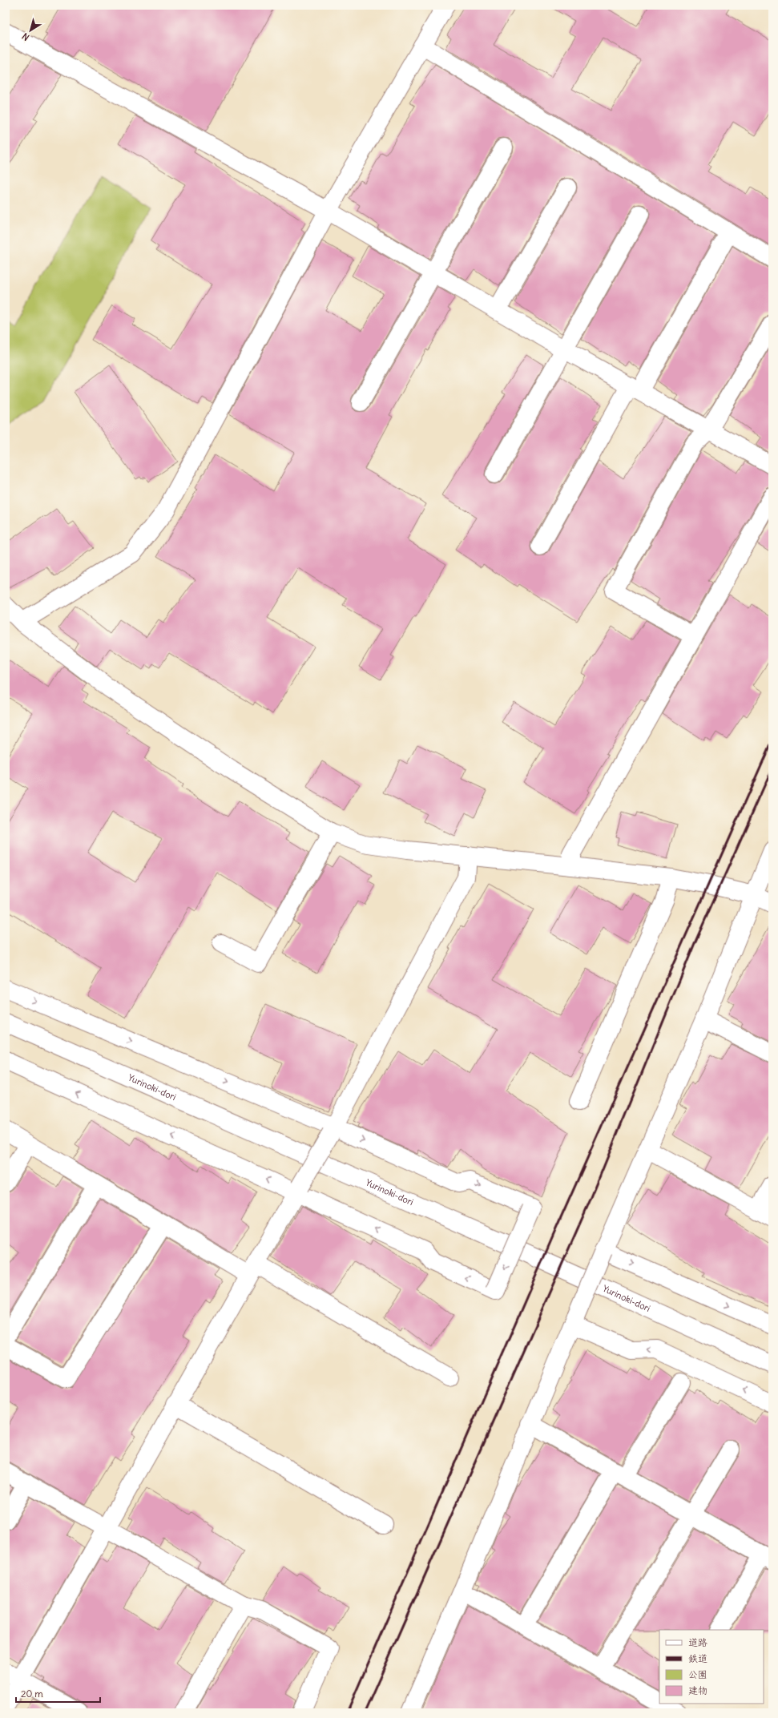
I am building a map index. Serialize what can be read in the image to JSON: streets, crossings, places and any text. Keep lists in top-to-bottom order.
{
  "streets": {
    "street": ["Yurinoki-dori"]
  },
  "legend": [
    "道路",
    "鉄道",
    "公園",
    "建物"
  ],
  "scale_bar": "20 m",
  "north": "bottom left"
}
